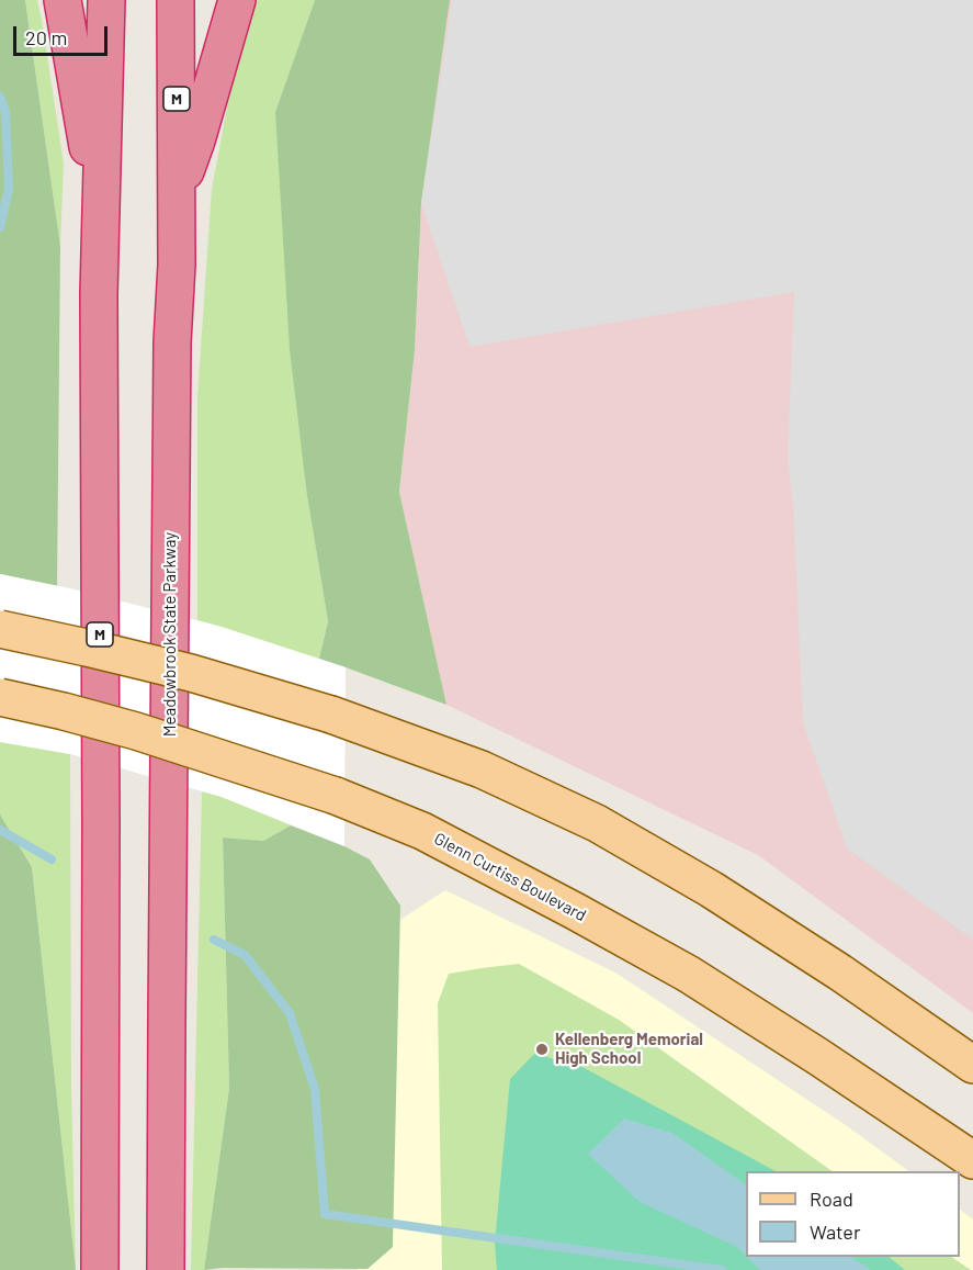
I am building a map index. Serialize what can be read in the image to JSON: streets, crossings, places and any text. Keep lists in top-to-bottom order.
{
  "streets": {
    "highway": ["M", "Meadowbrook State Parkway"],
    "main road": ["Glenn Curtiss Boulevard"]
  },
  "places": ["Kellenberg Memorial High School"],
  "legend": ["Road", "Water"],
  "scale_bar": "20 m"
}
